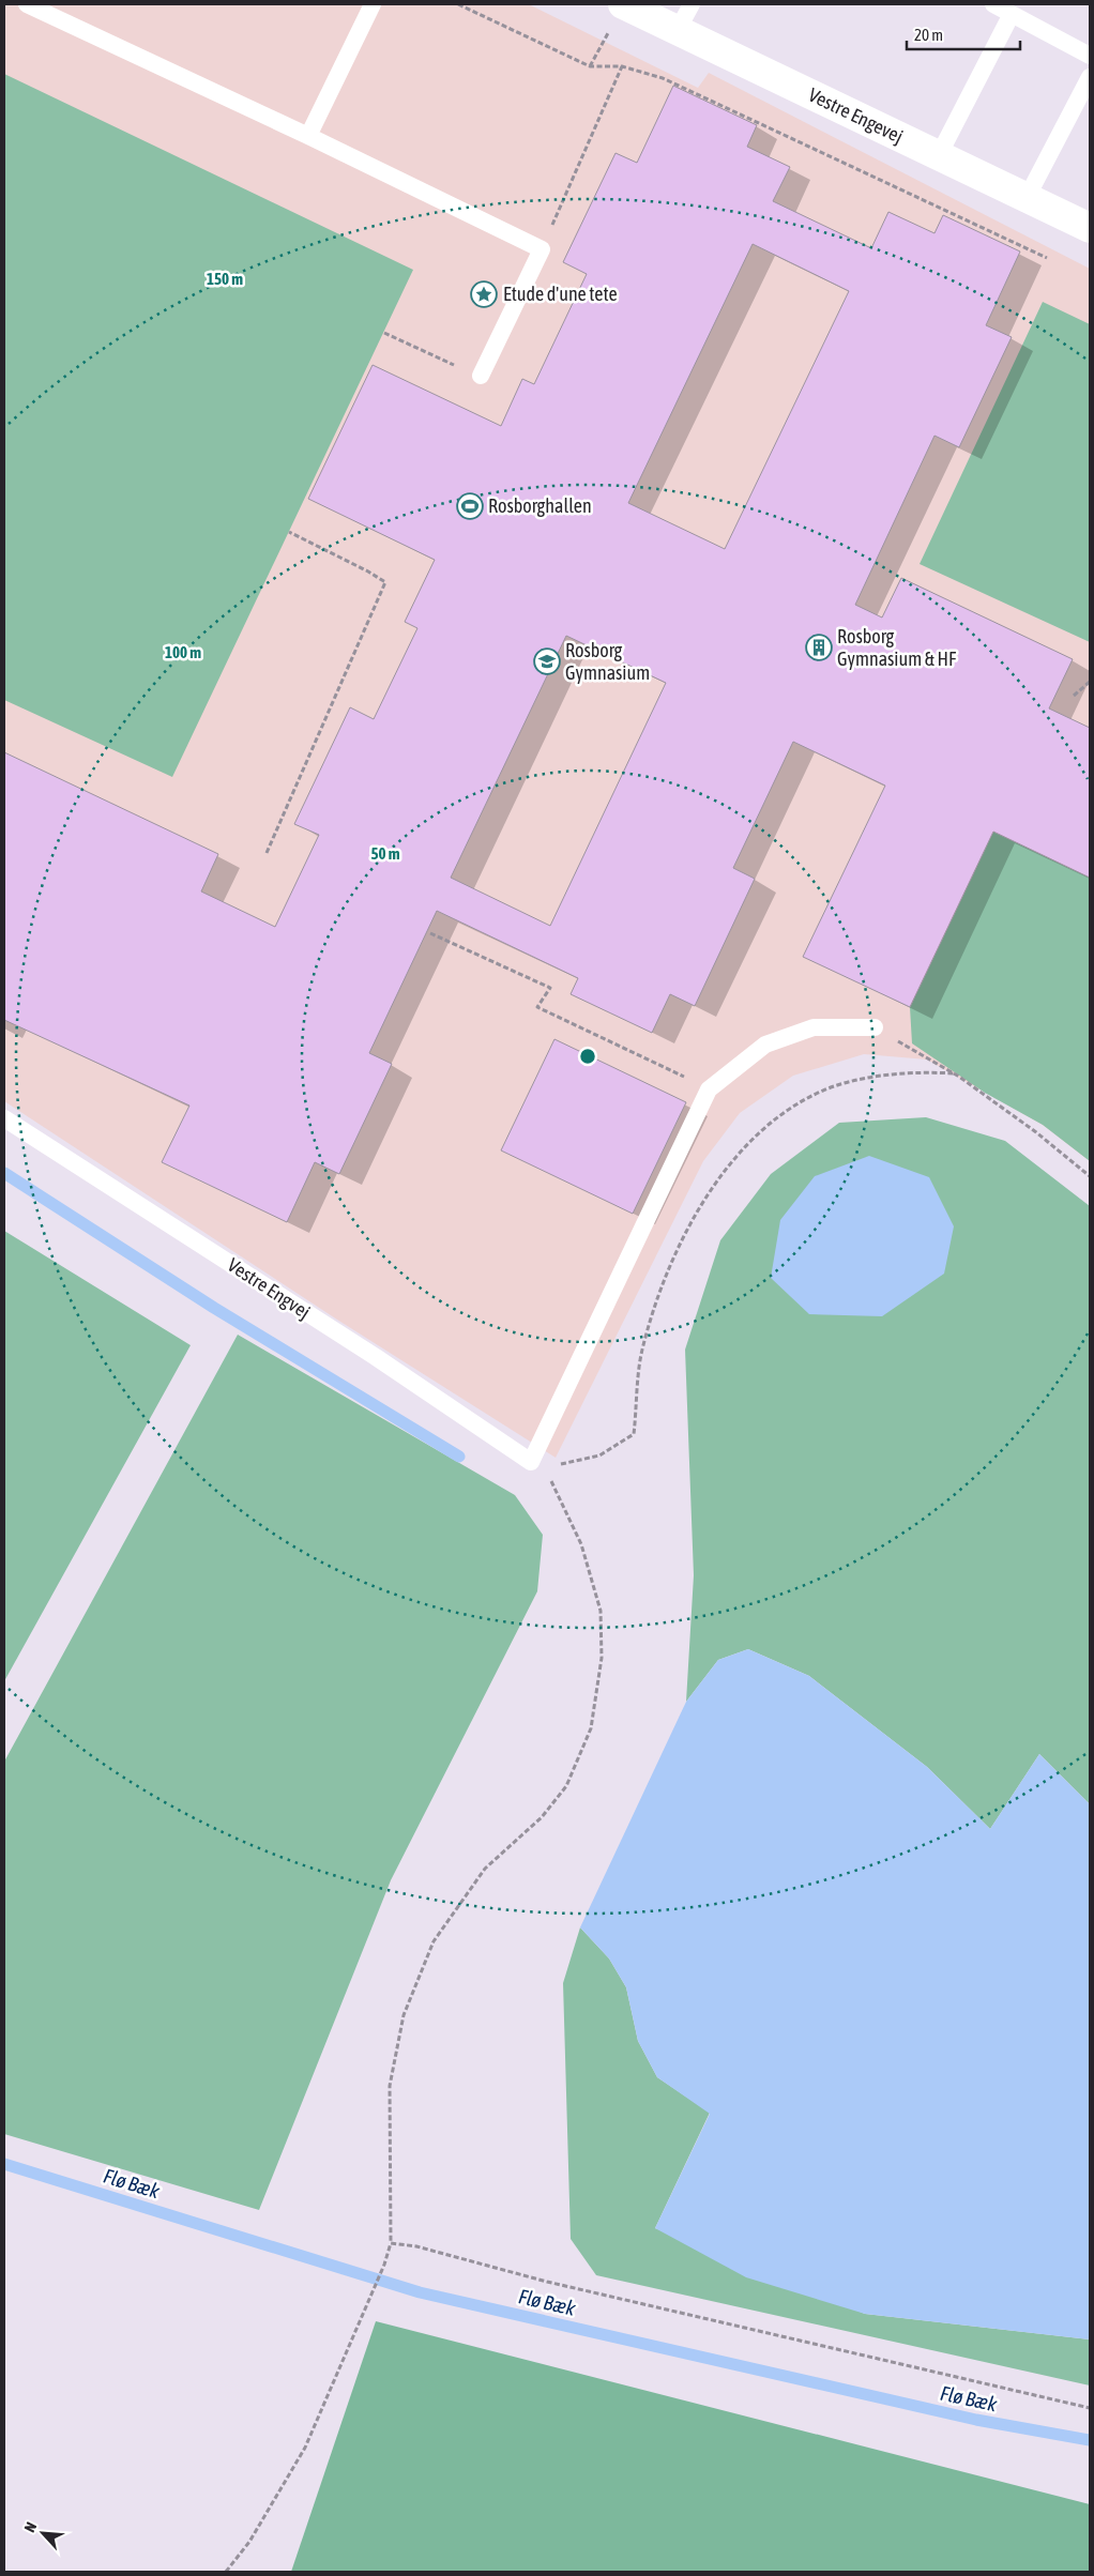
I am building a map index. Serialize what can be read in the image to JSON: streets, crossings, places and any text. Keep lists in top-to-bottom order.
{
  "streets": {
    "street": ["Vestre Engevej"],
    "lane": ["Vestre Engvej"]
  },
  "water": ["Flø Bæk"],
  "places": {
    "place": ["Etude d'une tete"],
    "sports": ["Rosborghallen"],
    "building": ["Rosborg Gymnasium & HF"],
    "school or university": ["Rosborg Gymnasium"]
  },
  "scale_bar": "20 m",
  "north": "top left",
  "rings": ["150 m", "100 m", "50 m"]
}
